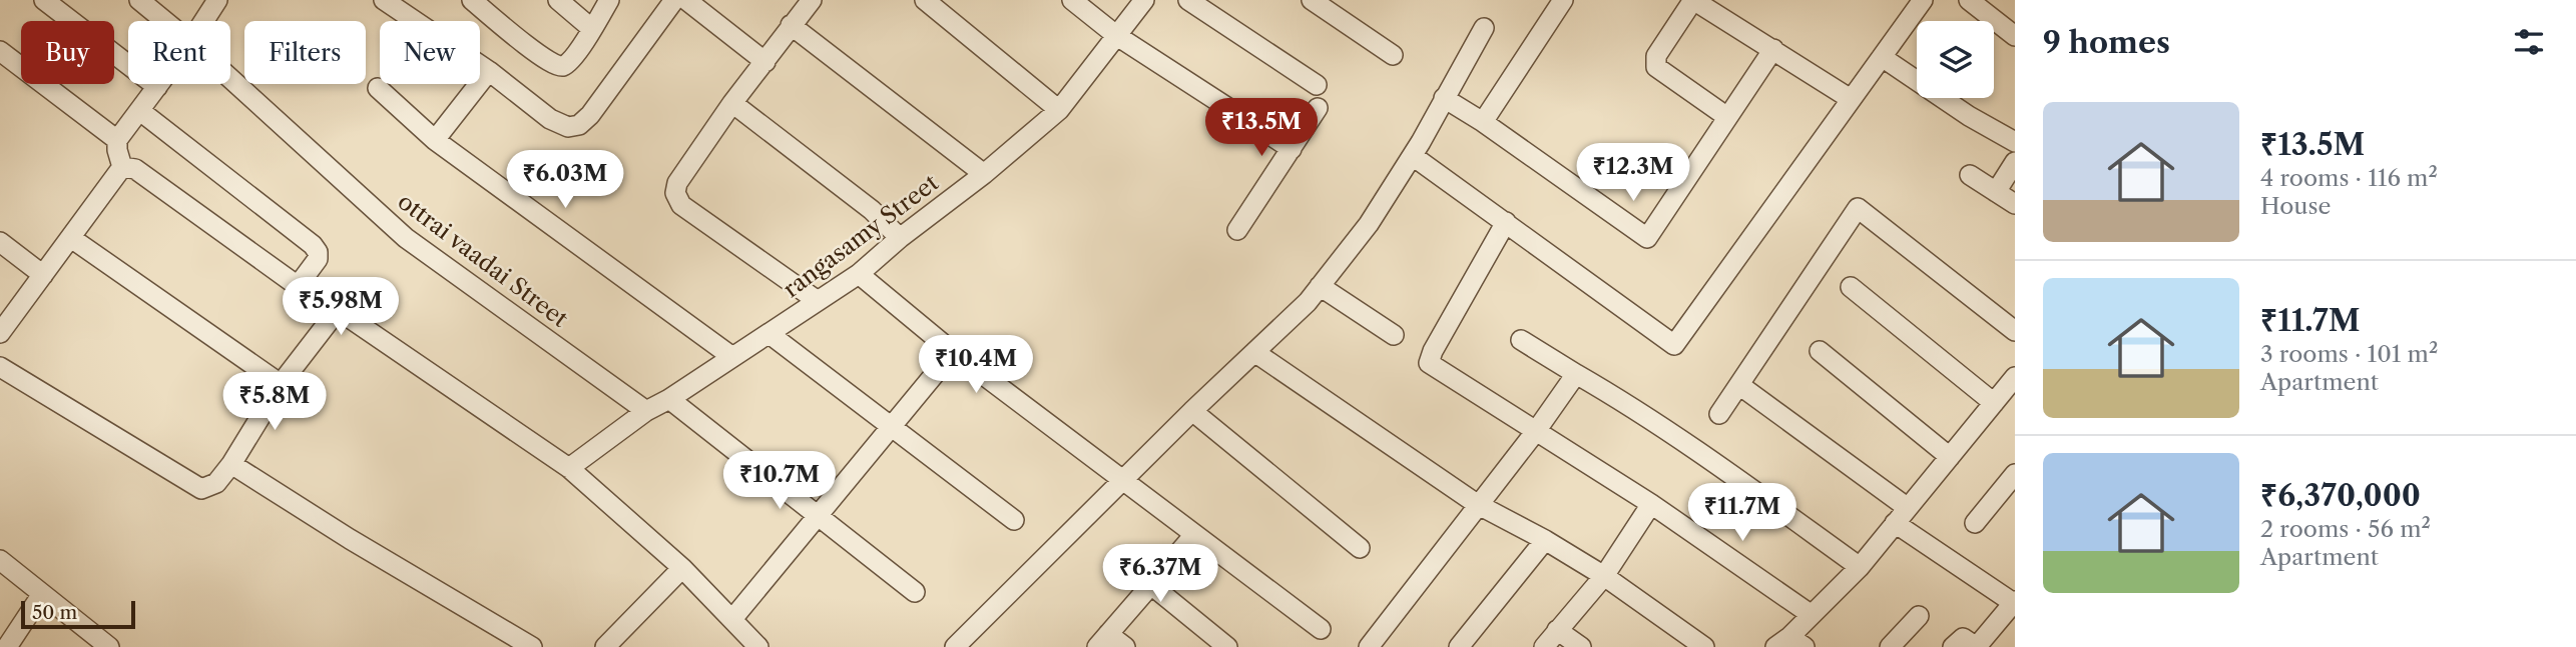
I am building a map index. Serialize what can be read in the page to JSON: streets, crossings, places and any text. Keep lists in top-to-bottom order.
{
  "streets": {
    "street": ["rangasamy Street", "ottrai vaadai Street"]
  },
  "crossings": [
    ["rangasamy Street", "ottrai vaadai Street"]
  ],
  "scale_bar": "50 m",
  "page": {
    "heading": "9 homes",
    "chip": [
      "Buy",
      "Rent",
      "Filters",
      "New"
    ],
    "list": [
      {
        "name": "₹13.5M",
        "note": "4 rooms · 116 m² · House"
      },
      {
        "name": "₹11.7M",
        "note": "3 rooms · 101 m² · Apartment"
      },
      {
        "name": "₹6,370,000",
        "note": "2 rooms · 56 m² · Apartment"
      }
    ],
    "price": [
      "₹13.5M",
      "₹12.3M",
      "₹6.03M",
      "₹5.98M",
      "₹10.4M",
      "₹5.8M",
      "₹10.7M",
      "₹11.7M",
      "₹6.37M"
    ],
    "scale": "50 m"
  }
}
